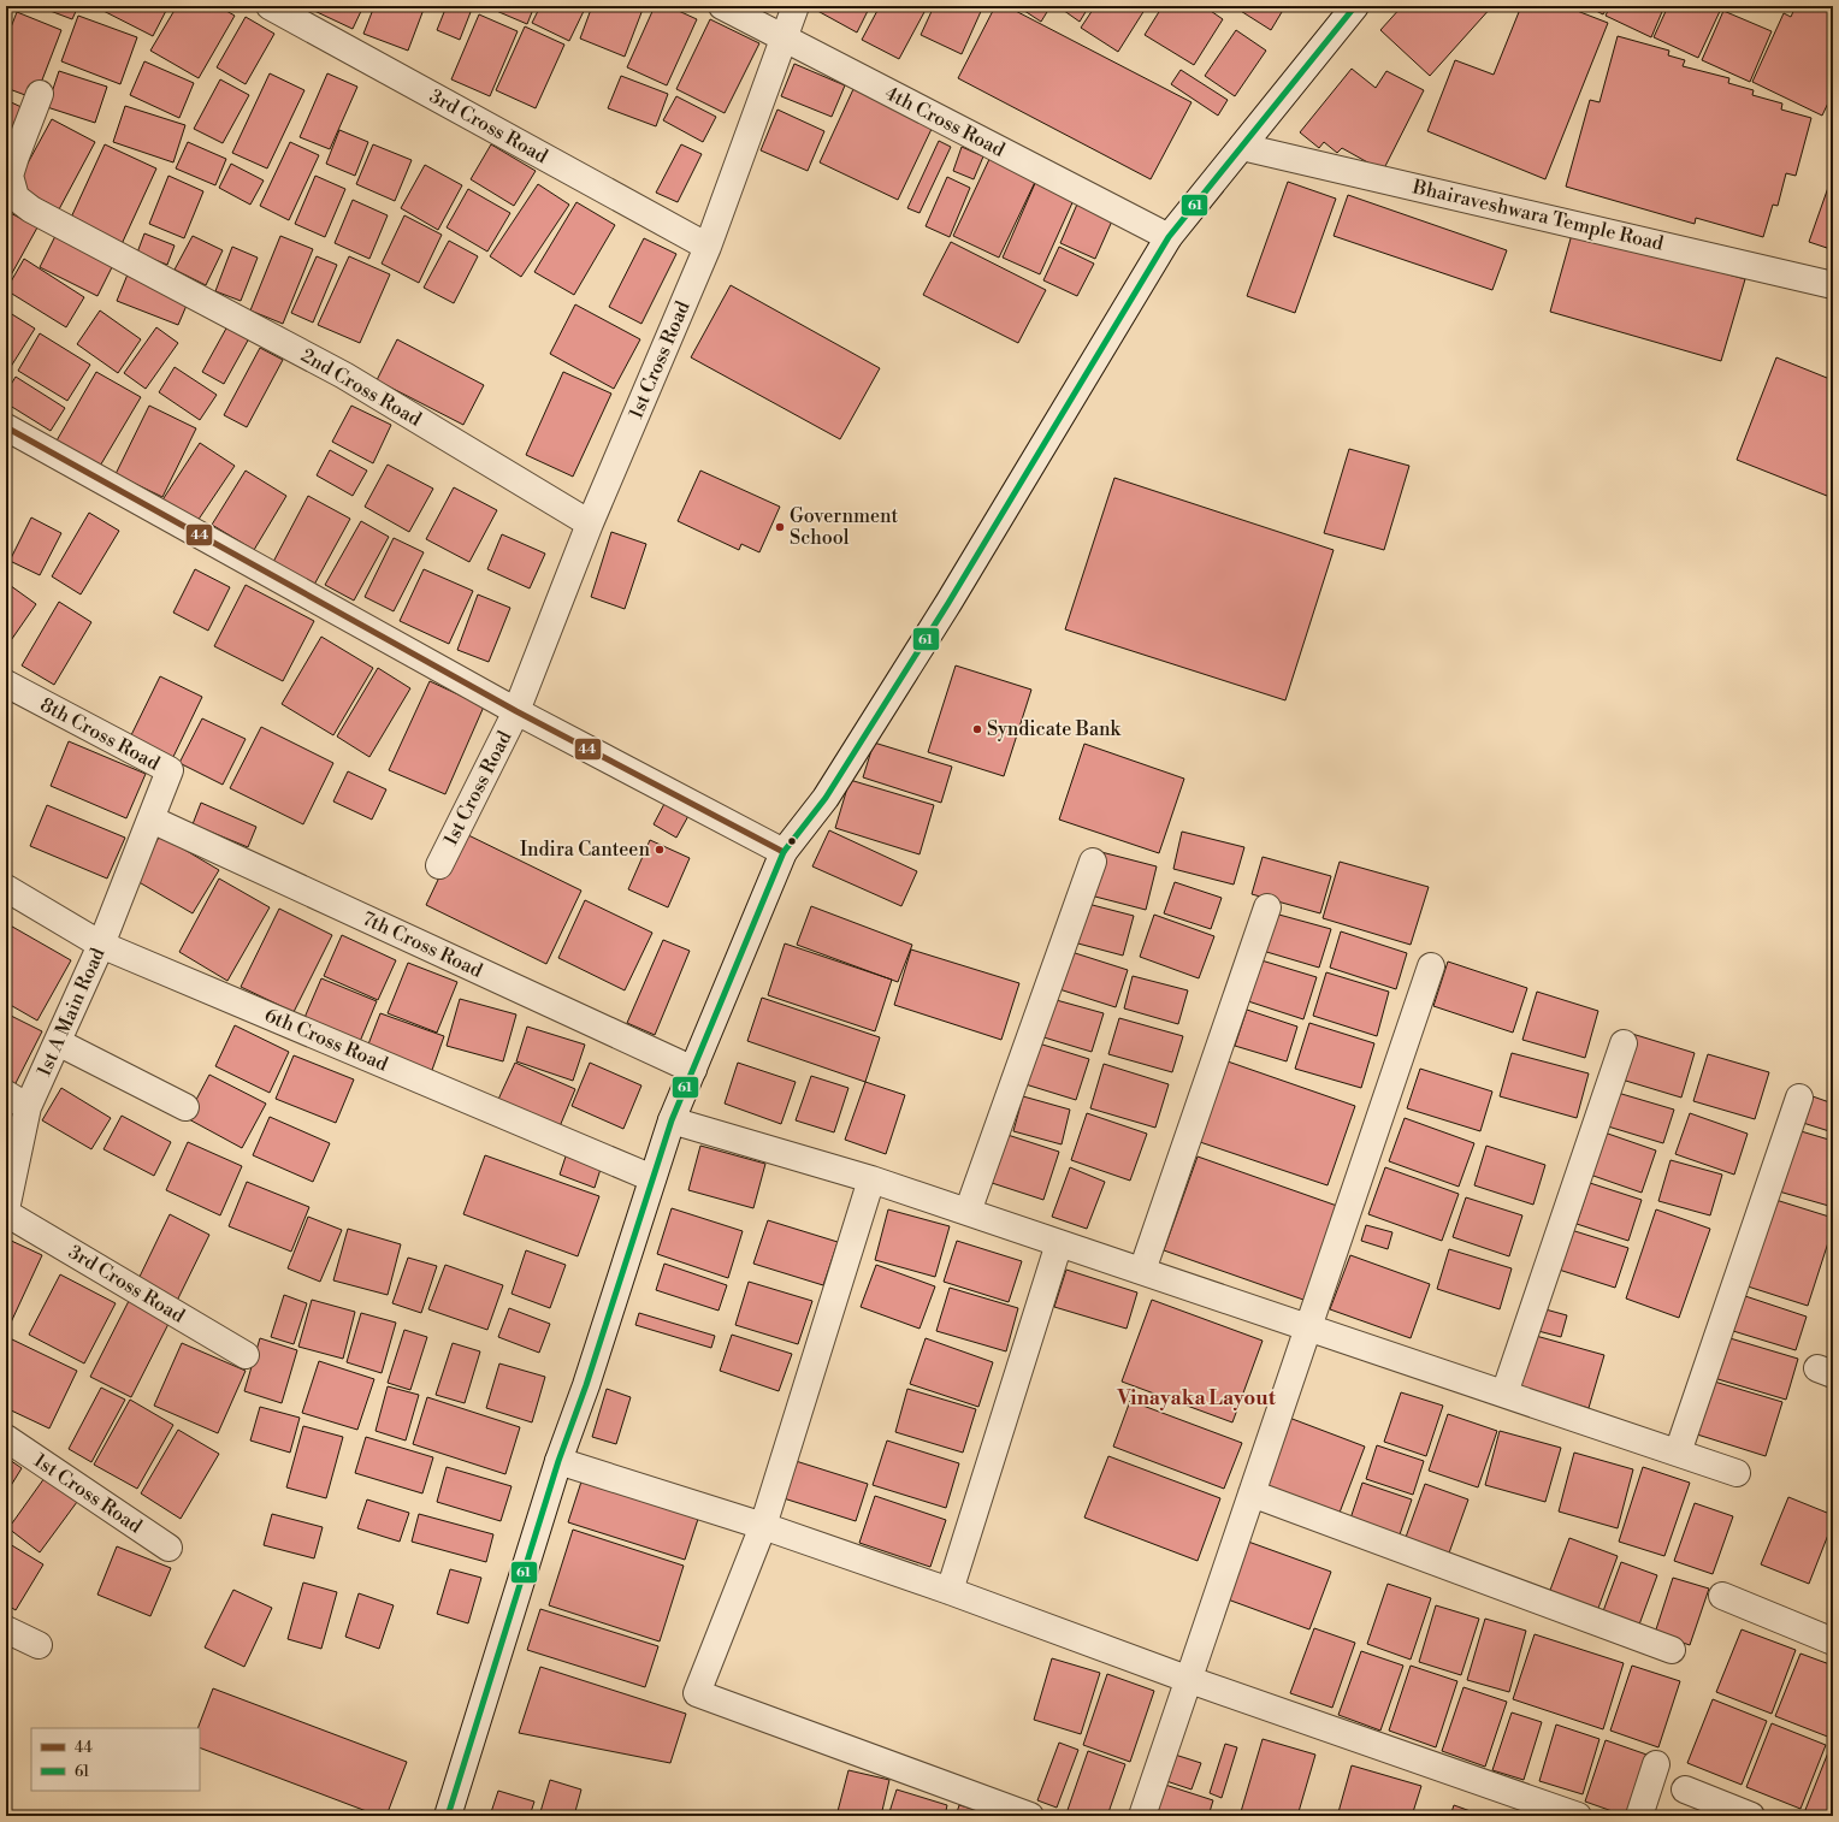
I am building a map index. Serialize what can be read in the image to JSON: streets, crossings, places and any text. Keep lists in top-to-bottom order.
{
  "streets": {
    "street": [
      "4th Cross Road",
      "3rd Cross Road",
      "Bhairaveshwara Temple Road",
      "1st Cross Road",
      "2nd Cross Road",
      "8th Cross Road",
      "7th Cross Road",
      "1st A Main Road",
      "6th Cross Road"
    ]
  },
  "crossings": [
    ["4th Cross Road", "1st Cross Road"],
    ["3rd Cross Road", "1st Cross Road"],
    ["1st Cross Road", "2nd Cross Road"],
    ["8th Cross Road", "1st A Main Road"],
    ["7th Cross Road", "1st A Main Road"],
    ["1st A Main Road", "6th Cross Road"]
  ],
  "districts": ["Vinayaka Layout"],
  "places": ["Government School", "Syndicate Bank", "Indira Canteen"],
  "lines": ["transit line 61", "transit line 44"],
  "legend": ["44", "61"]
}
